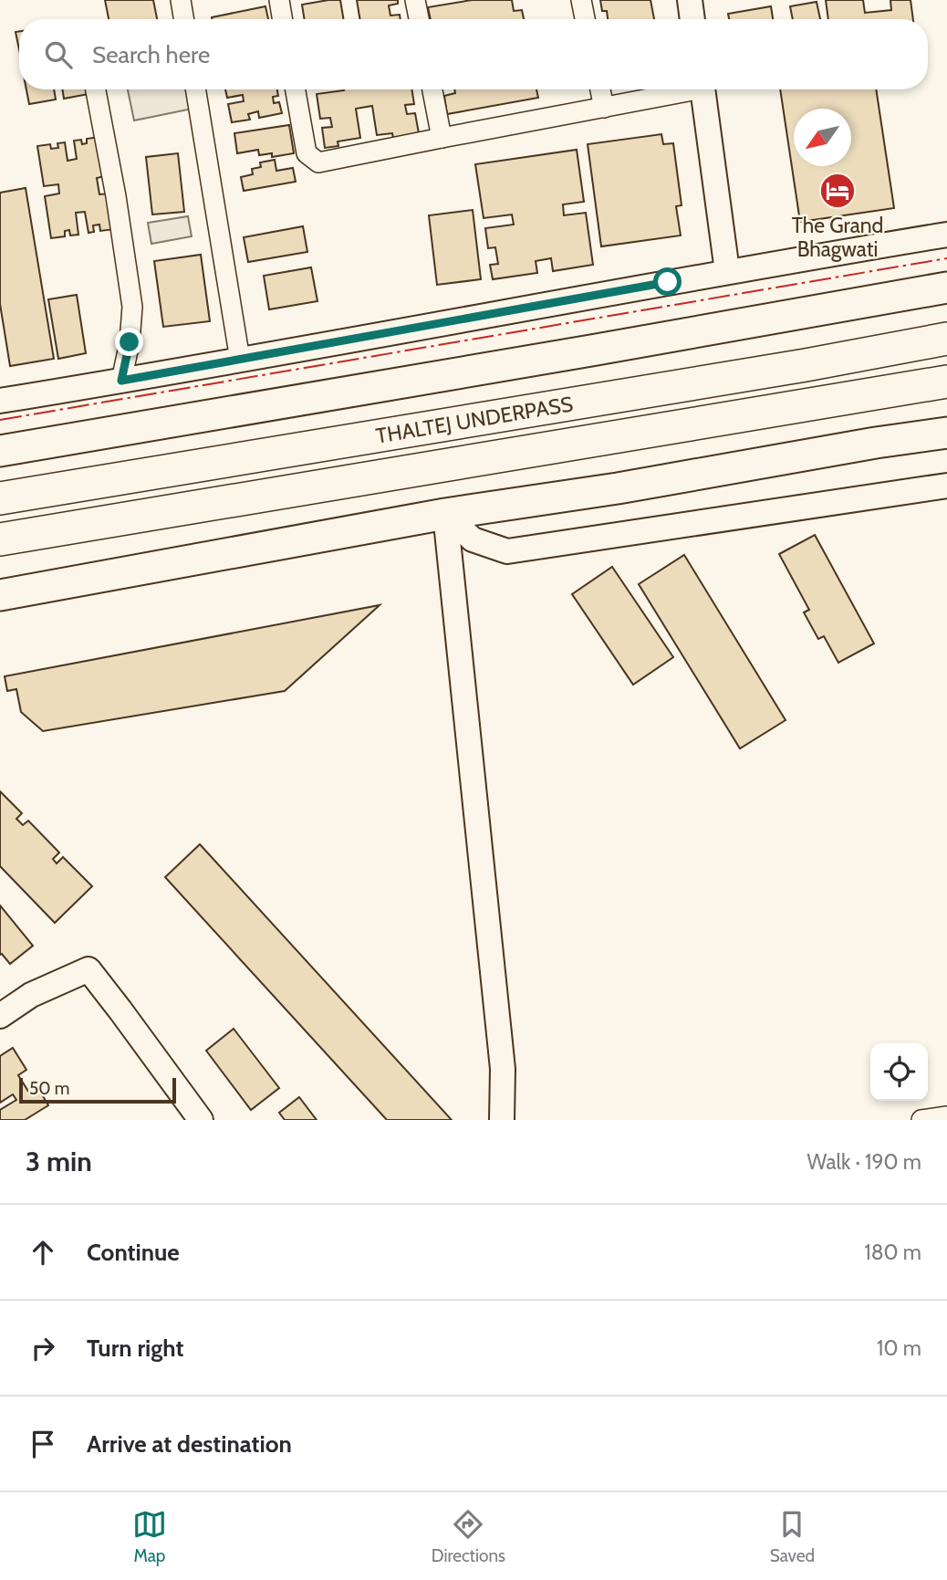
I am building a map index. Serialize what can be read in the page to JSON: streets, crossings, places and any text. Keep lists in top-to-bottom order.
{
  "streets": {
    "highway": ["THALTEJ UNDERPASS"]
  },
  "places": {
    "hotel": ["The Grand Bhagwati"]
  },
  "scale_bar": "50 m",
  "north": "bottom left",
  "page": {
    "search": "Search here",
    "scale": "50 m",
    "heading": ["3 min", "Walk · 190 m"],
    "list": [
      ["Continue", "180 m"],
      ["Turn right", "10 m"],
      "Arrive at destination"
    ],
    "nav": ["Map", "Directions", "Saved"]
  }
}
